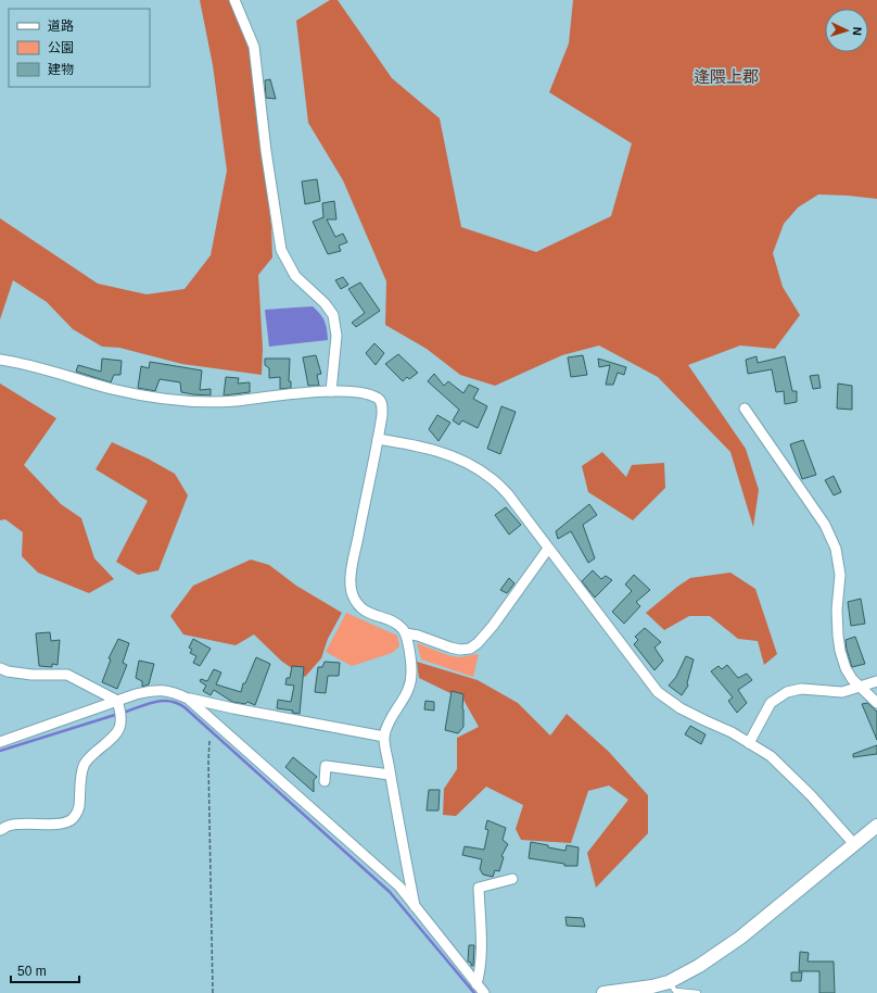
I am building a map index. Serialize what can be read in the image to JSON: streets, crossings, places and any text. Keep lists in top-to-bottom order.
{
  "districts": ["逢隈上郡"],
  "legend": ["道路", "公園", "建物"],
  "scale_bar": "50 m",
  "north": "right"
}
